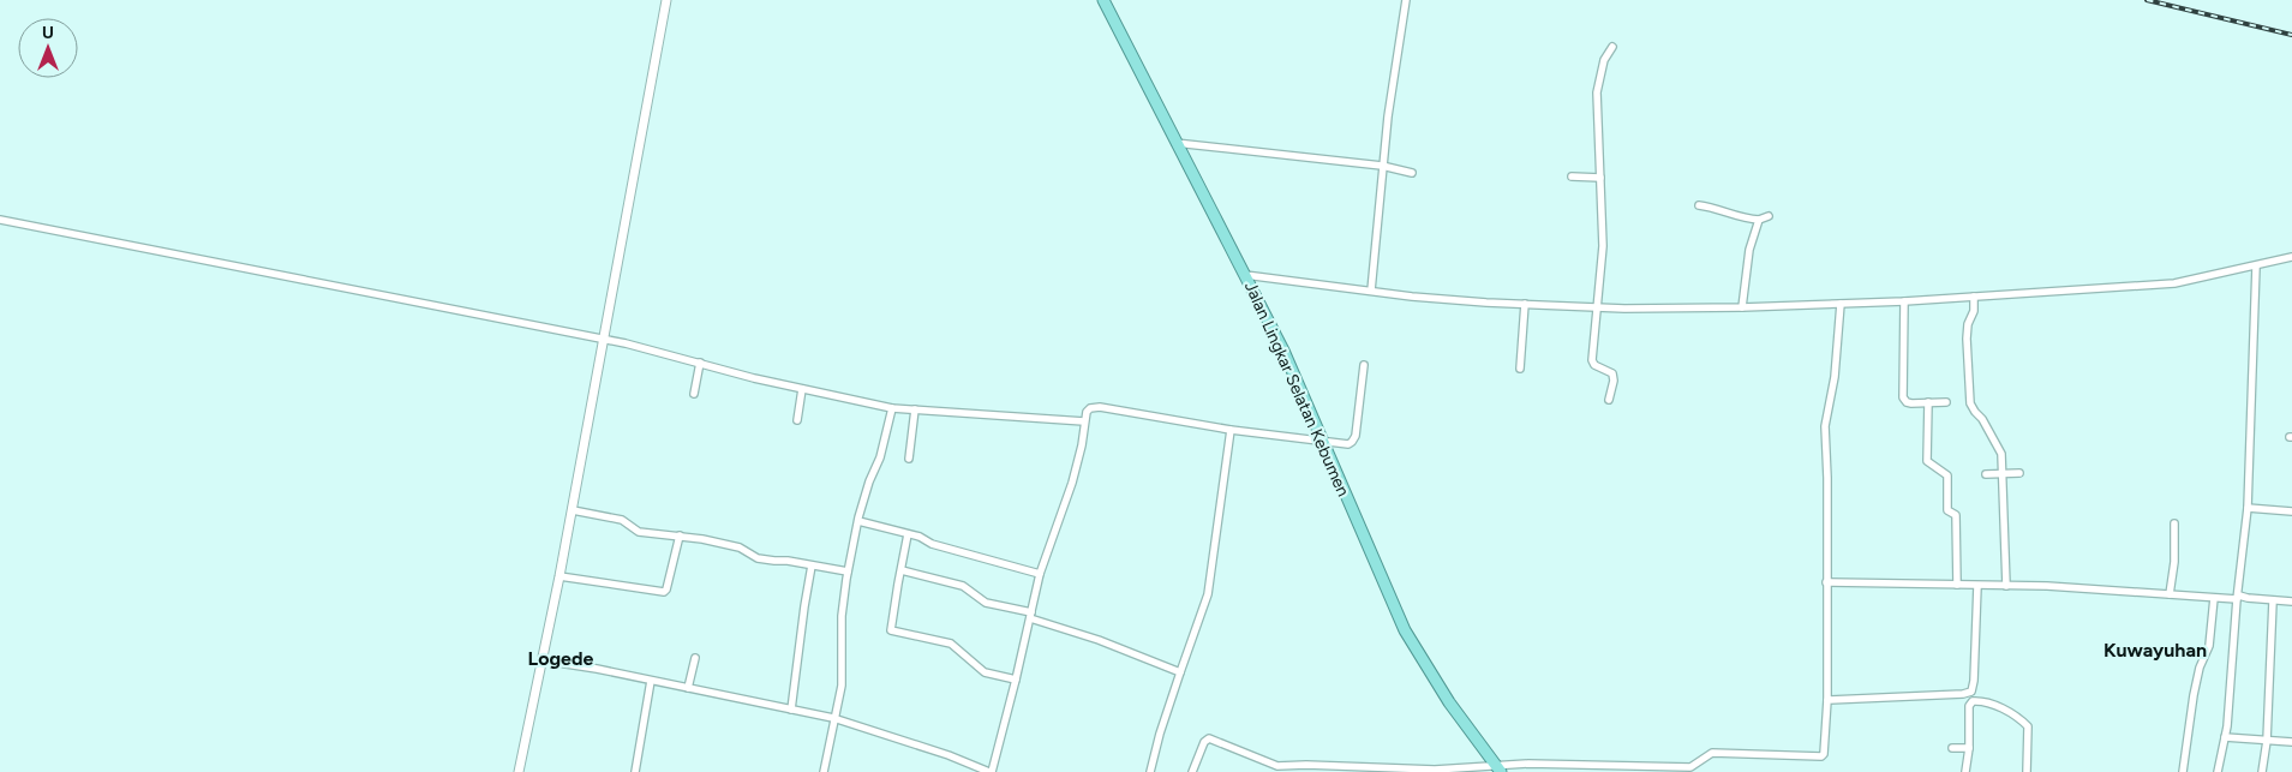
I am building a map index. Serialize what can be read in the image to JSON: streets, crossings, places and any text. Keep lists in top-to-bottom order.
{
  "streets": {
    "highway": ["Jalan Lingkar Selatan Kebumen"]
  },
  "districts": ["Kuwayuhan", "Logede"],
  "north": "top"
}
